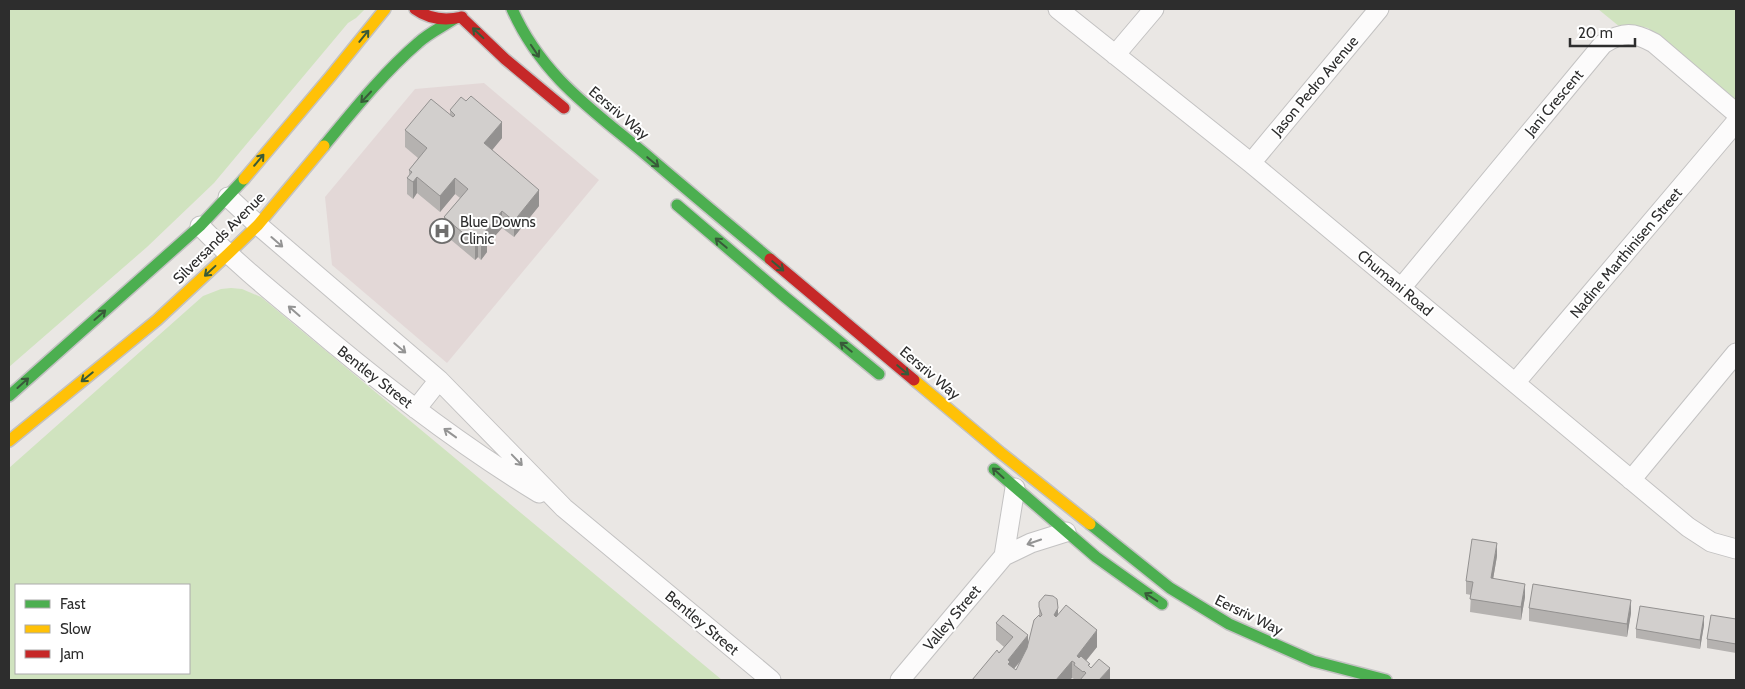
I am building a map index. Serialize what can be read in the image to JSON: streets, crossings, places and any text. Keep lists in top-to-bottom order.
{
  "streets": {
    "main road": ["Eersriv Way", "Silversands Avenue"],
    "street": [
      "Jason Pedro Avenue",
      "Jani Crescent",
      "Nadine Marthinisen Street",
      "Chumani Road",
      "Bentley Street",
      "Valley Street"
    ]
  },
  "crossings": [
    ["Jason Pedro Avenue", "Chumani Road"],
    ["Jani Crescent", "Chumani Road"],
    ["Eersriv Way", "Silversands Avenue"],
    ["Silversands Avenue", "Bentley Street"],
    ["Nadine Marthinisen Street", "Chumani Road"]
  ],
  "places": {
    "hospital": ["Blue Downs Clinic"]
  },
  "legend": ["Fast", "Slow", "Jam"],
  "scale_bar": "20 m"
}
